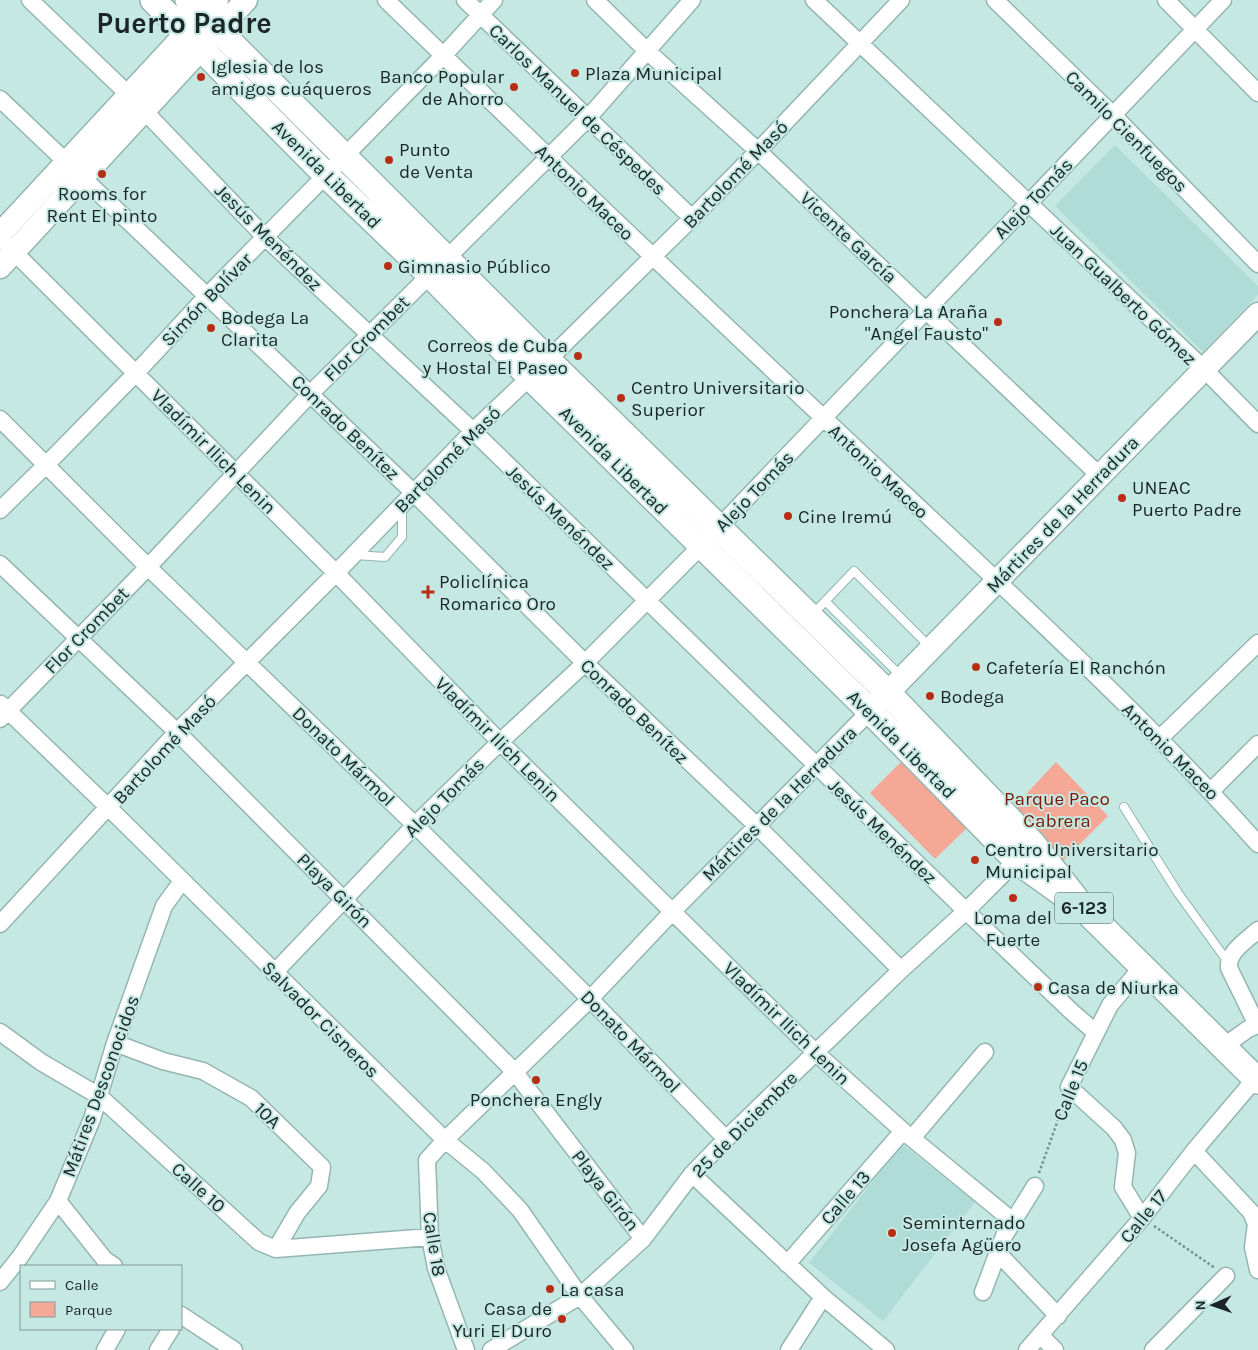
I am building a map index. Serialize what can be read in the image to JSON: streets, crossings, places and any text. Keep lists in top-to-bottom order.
{
  "streets": {
    "main road": ["Avenida Libertad", "6-123"],
    "street": [
      "Carlos Manuel de Céspedes",
      "Camilo Cienfuegos",
      "Bartolomé Masó",
      "Antonio Maceo",
      "Alejo Tomás",
      "Jesús Menéndez",
      "Vicente García",
      "Juan Gualberto Gómez",
      "Simón Bolívar",
      "Flor Crombet",
      "Conrado Benítez",
      "Vladímir Ilich Lenin",
      "Mártires de la Herradura",
      "Donato Mármol",
      "Playa Girón",
      "Salvador Cisneros",
      "Mátires Desconocidos",
      "Calle 15",
      "10A",
      "25 de Diciembre",
      "Calle 10",
      "Calle 13",
      "Calle 17",
      "Calle 18"
    ]
  },
  "crossings": [
    ["Carlos Manuel de Céspedes", "Bartolomé Masó"],
    ["Carlos Manuel de Céspedes", "Simón Bolívar"],
    ["Carlos Manuel de Céspedes", "Flor Crombet"],
    ["Camilo Cienfuegos", "Alejo Tomás"],
    ["Avenida Libertad", "Bartolomé Masó"],
    ["Avenida Libertad", "Alejo Tomás"],
    ["Avenida Libertad", "Simón Bolívar"],
    ["Avenida Libertad", "Flor Crombet"],
    ["Avenida Libertad", "Mártires de la Herradura"],
    ["Avenida Libertad", "Calle 15"],
    ["Avenida Libertad", "25 de Diciembre"],
    ["Avenida Libertad", "Calle 17"],
    ["Bartolomé Masó", "Antonio Maceo"],
    ["Bartolomé Masó", "Jesús Menéndez"],
    ["Bartolomé Masó", "Vicente García"],
    ["Bartolomé Masó", "Juan Gualberto Gómez"],
    ["Bartolomé Masó", "Conrado Benítez"],
    ["Bartolomé Masó", "Vladímir Ilich Lenin"],
    ["Bartolomé Masó", "Donato Mármol"],
    ["Bartolomé Masó", "Playa Girón"],
    ["Bartolomé Masó", "Salvador Cisneros"],
    ["Antonio Maceo", "Alejo Tomás"],
    ["Antonio Maceo", "Simón Bolívar"],
    ["Antonio Maceo", "Flor Crombet"],
    ["Antonio Maceo", "Mártires de la Herradura"],
    ["Alejo Tomás", "Jesús Menéndez"],
    ["Alejo Tomás", "Vicente García"],
    ["Alejo Tomás", "Juan Gualberto Gómez"],
    ["Alejo Tomás", "Conrado Benítez"],
    ["Alejo Tomás", "Vladímir Ilich Lenin"],
    ["Alejo Tomás", "Donato Mármol"],
    ["Alejo Tomás", "Playa Girón"],
    ["Alejo Tomás", "Salvador Cisneros"],
    ["Jesús Menéndez", "Simón Bolívar"],
    ["Jesús Menéndez", "Flor Crombet"],
    ["Jesús Menéndez", "Mártires de la Herradura"],
    ["Jesús Menéndez", "Calle 15"],
    ["Jesús Menéndez", "25 de Diciembre"],
    ["Vicente García", "Flor Crombet"],
    ["Vicente García", "Mártires de la Herradura"],
    ["Juan Gualberto Gómez", "Mártires de la Herradura"],
    ["Simón Bolívar", "Conrado Benítez"],
    ["Simón Bolívar", "Vladímir Ilich Lenin"],
    ["Simón Bolívar", "Donato Mármol"],
    ["Flor Crombet", "Conrado Benítez"],
    ["Flor Crombet", "Vladímir Ilich Lenin"],
    ["Flor Crombet", "Donato Mármol"],
    ["Flor Crombet", "Playa Girón"],
    ["Flor Crombet", "Salvador Cisneros"],
    ["Conrado Benítez", "Mártires de la Herradura"],
    ["Conrado Benítez", "25 de Diciembre"],
    ["Vladímir Ilich Lenin", "Mártires de la Herradura"],
    ["Vladímir Ilich Lenin", "25 de Diciembre"],
    ["Vladímir Ilich Lenin", "Calle 13"],
    ["Mártires de la Herradura", "Donato Mármol"],
    ["Mártires de la Herradura", "Playa Girón"],
    ["Mártires de la Herradura", "Salvador Cisneros"],
    ["Mártires de la Herradura", "Calle 18"],
    ["Donato Mármol", "25 de Diciembre"],
    ["Playa Girón", "25 de Diciembre"],
    ["Salvador Cisneros", "Mátires Desconocidos"],
    ["Salvador Cisneros", "25 de Diciembre"],
    ["Salvador Cisneros", "Calle 18"],
    ["Mátires Desconocidos", "10A"],
    ["Mátires Desconocidos", "Calle 10"],
    ["10A", "Calle 10"]
  ],
  "districts": ["Puerto Padre"],
  "parks": ["Parque Paco Cabrera"],
  "places": {
    "other": [
      "Plaza Municipal",
      "Iglesia de los amigos cuáqueros",
      "Banco Popular de Ahorro",
      "Punto de Venta",
      "Rooms for Rent El pinto",
      "Gimnasio Público",
      "Ponchera La Araña \"Angel Fausto\"",
      "Bodega La Clarita",
      "Correos de Cuba y Hostal El Paseo",
      "Centro Universitario Superior",
      "UNEAC Puerto Padre",
      "Cine Iremú",
      "Cafetería El Ranchón",
      "Bodega",
      "Centro Universitario Municipal",
      "Loma del Fuerte",
      "Casa de Niurka",
      "Ponchera Engly",
      "Seminternado Josefa Agüero",
      "La casa",
      "Casa de Yuri El Duro"
    ],
    "health": ["Policlínica Romarico Oro"]
  },
  "legend": ["Calle", "Parque"],
  "north": "left"
}
